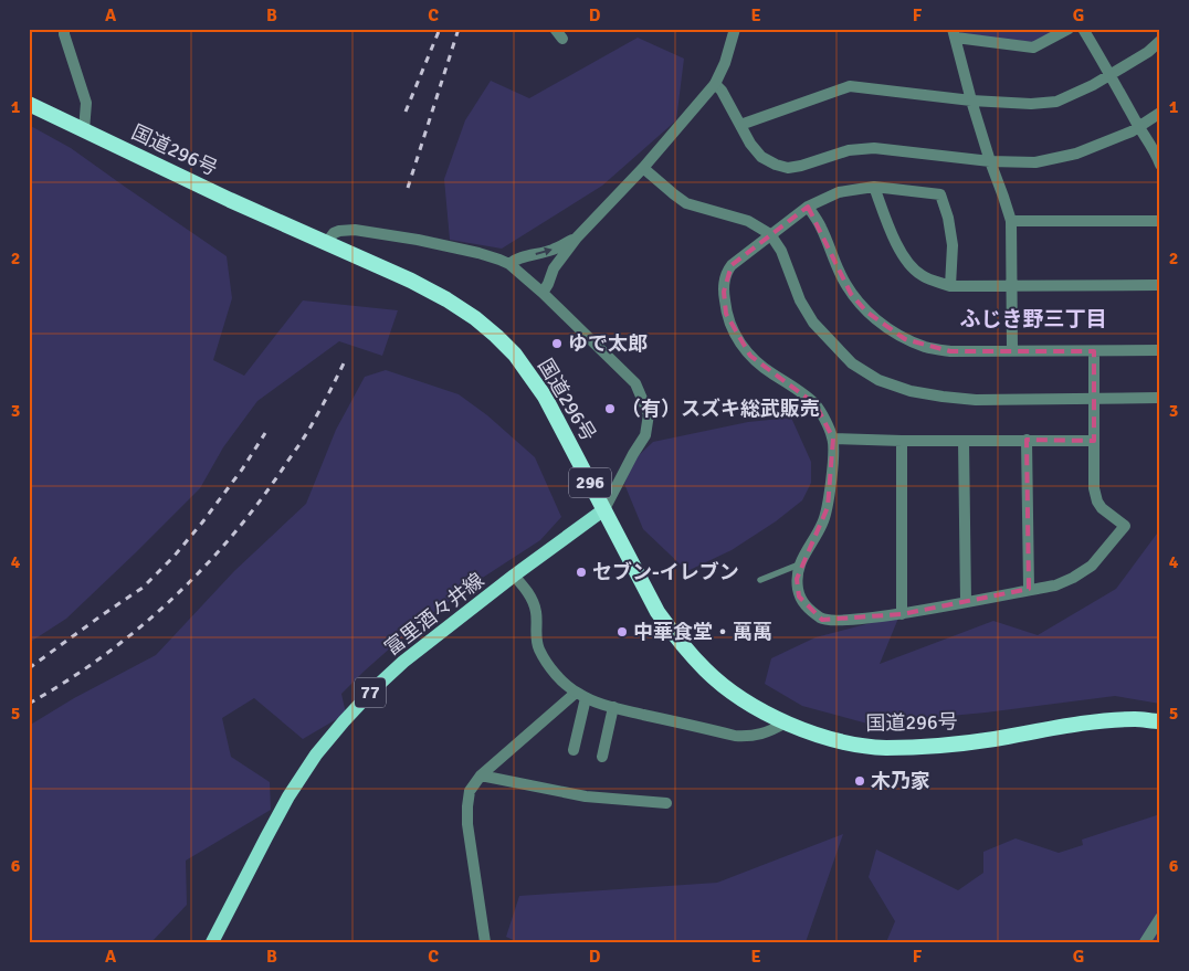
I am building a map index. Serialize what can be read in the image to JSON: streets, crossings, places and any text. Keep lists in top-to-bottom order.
{
  "streets": {
    "highway": ["国道296号", "296"],
    "main road": ["富里酒々井線", "77"]
  },
  "crossings": [
    ["国道296号", "富里酒々井線"]
  ],
  "districts": ["ふじき野三丁目"],
  "places": [
    "ゆで太郎",
    "（有）スズキ総武販売",
    "セブン-イレブン",
    "中華食堂・萬萬",
    "木乃家"
  ],
  "grid": {
    "columns": [
      "A",
      "B",
      "C",
      "D",
      "E",
      "F",
      "G"
    ],
    "rows": [
      "1",
      "2",
      "3",
      "4",
      "5",
      "6"
    ]
  }
}
